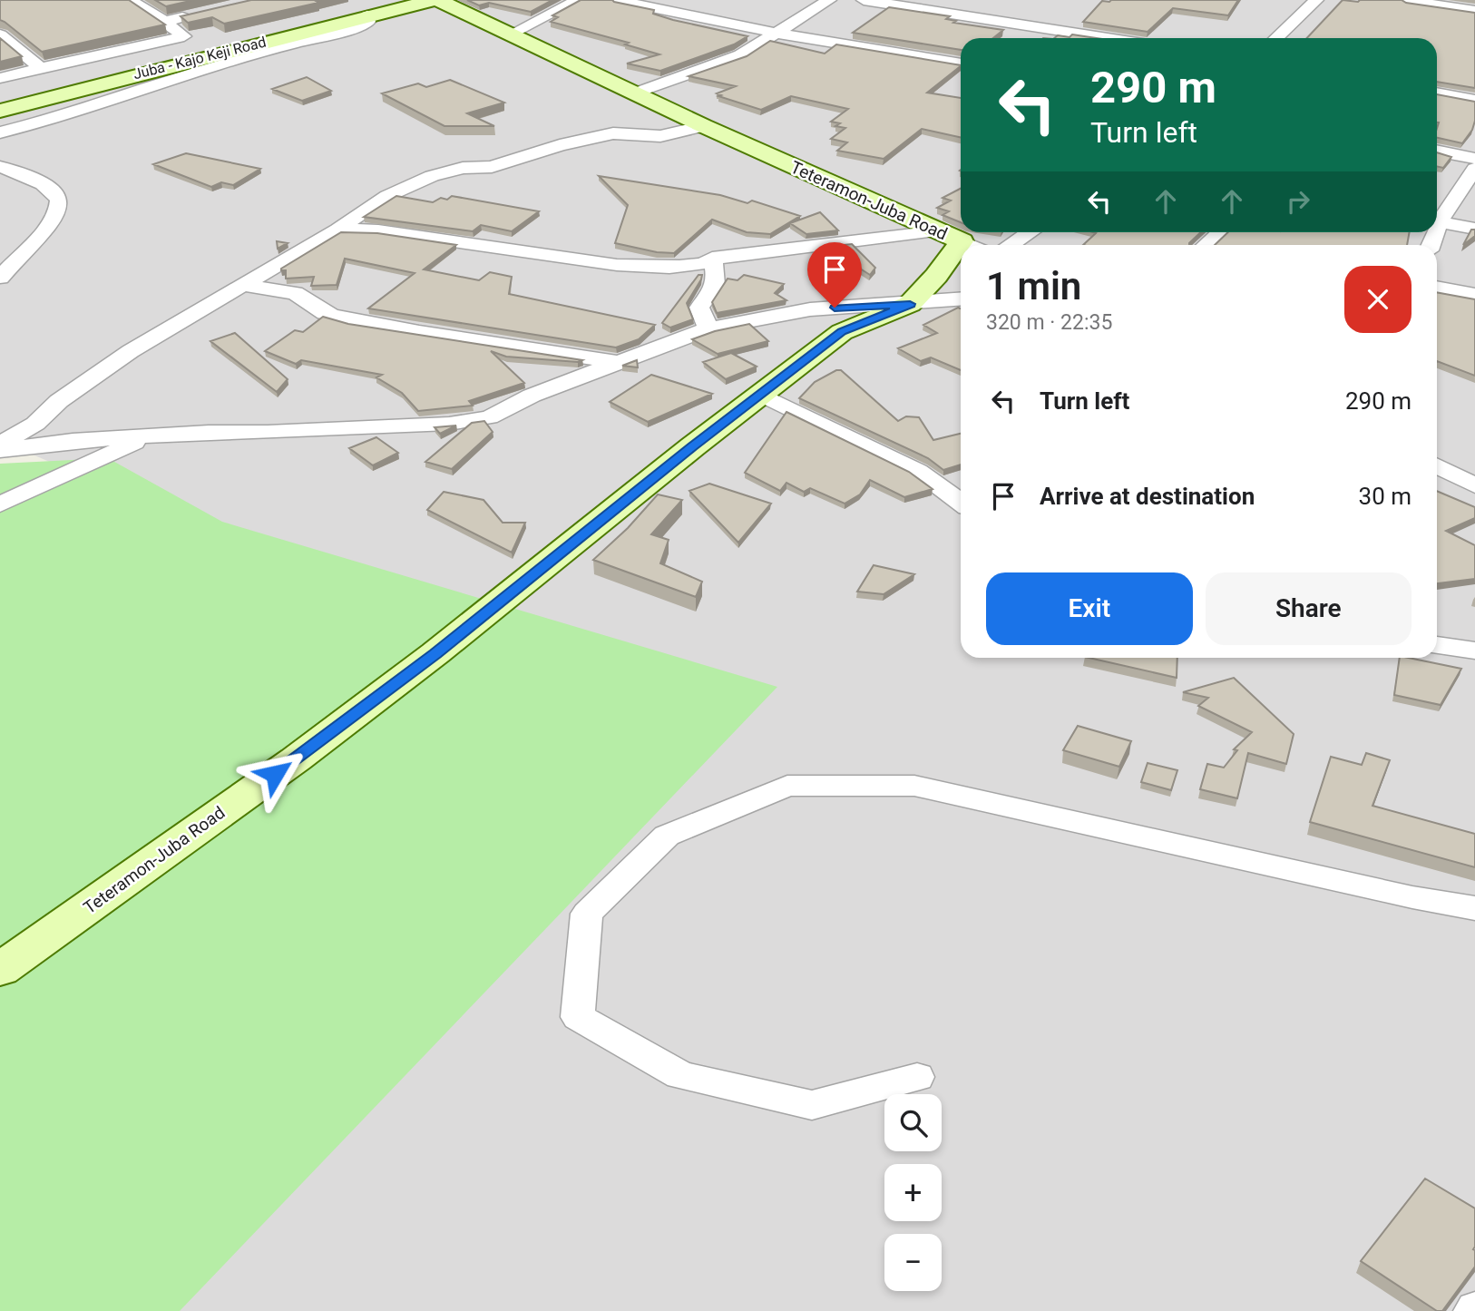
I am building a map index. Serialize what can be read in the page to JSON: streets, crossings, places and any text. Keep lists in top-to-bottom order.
{
  "streets": {
    "street": ["Juba - Kajo Keji Road", "Teteramon-Juba Road"]
  },
  "crossings": [
    ["Juba - Kajo Keji Road", "Teteramon-Juba Road"]
  ],
  "page": {
    "turn": ["290 m", "Turn left"],
    "heading": ["1 min", "320 m · 22:35"],
    "list": [
      {
        "name": "Turn left",
        "value": "290 m"
      },
      {
        "name": "Arrive at destination",
        "value": "30 m"
      }
    ],
    "buttons": ["Exit", "Share"],
    "map_buttons": ["+", "−"]
  }
}
